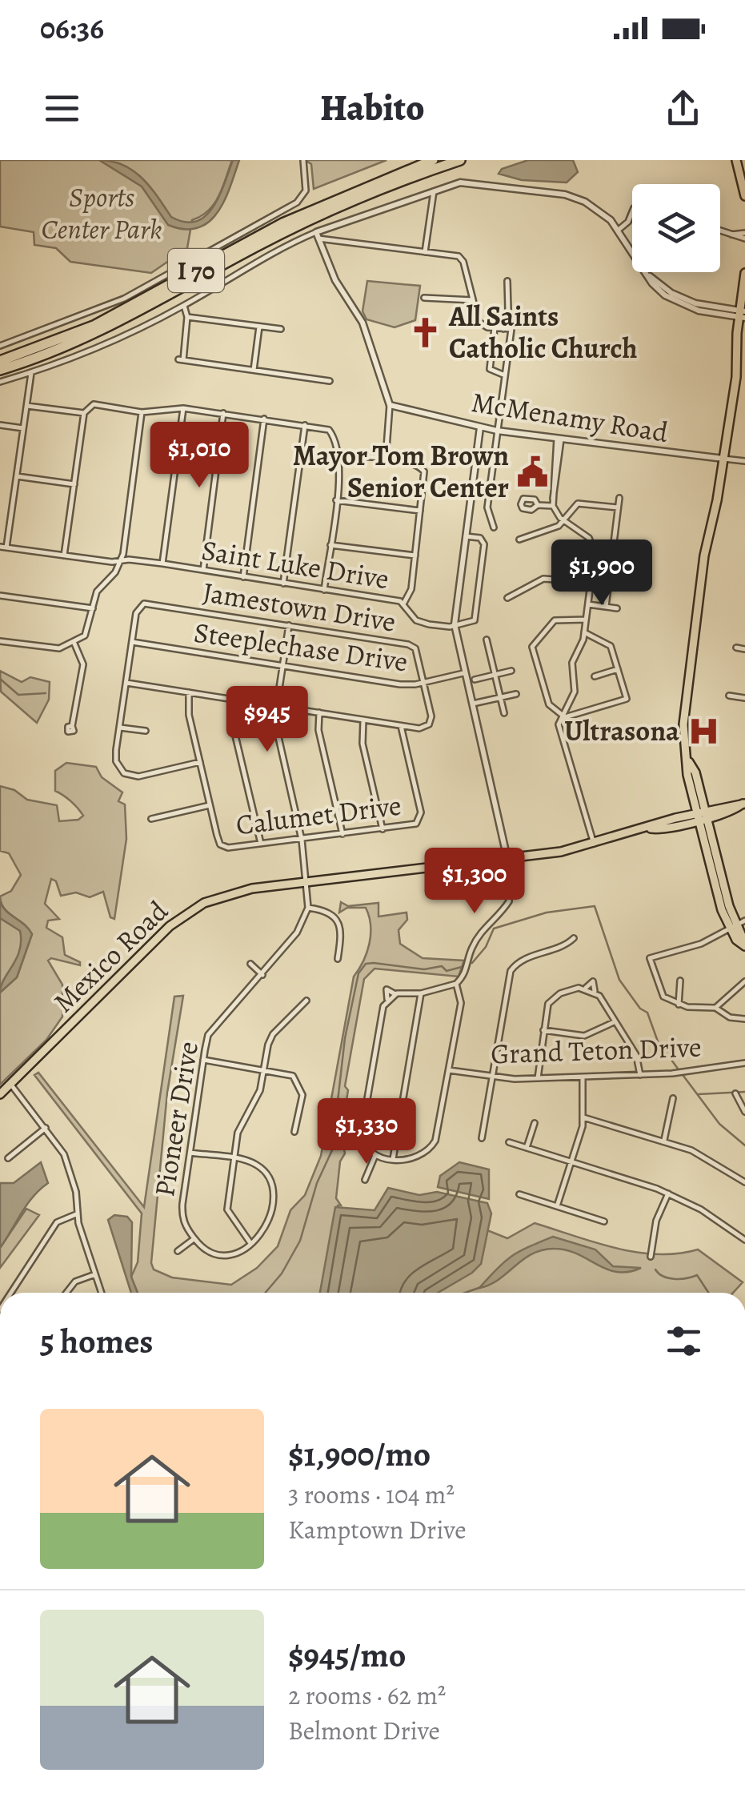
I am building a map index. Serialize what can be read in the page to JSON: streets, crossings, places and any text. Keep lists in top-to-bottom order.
{
  "streets": {
    "highway": ["I 70"],
    "main road": ["Mexico Road"],
    "street": [
      "McMenamy Road",
      "Saint Luke Drive",
      "Jamestown Drive",
      "Steeplechase Drive",
      "Calumet Drive",
      "Grand Teton Drive",
      "Pioneer Drive"
    ]
  },
  "crossings": [
    ["Jamestown Drive", "Steeplechase Drive"],
    ["Jamestown Drive", "Pioneer Drive"],
    ["Steeplechase Drive", "Pioneer Drive"],
    ["Calumet Drive", "Pioneer Drive"],
    ["Mexico Road", "Pioneer Drive"]
  ],
  "parks": ["Sports Center Park"],
  "places": {
    "church": ["All Saints Catholic Church"],
    "public building": ["Mayor Tom Brown Senior Center"],
    "hospital": ["Ultrasona"]
  },
  "page": {
    "status": "06:36",
    "header": "Habito",
    "price": [
      "$1,010",
      "$1,900",
      "$945",
      "$1,300",
      "$1,330"
    ],
    "heading": "5 homes",
    "list": [
      {
        "name": "$1,900/mo",
        "note": "3 rooms · 104 m² · Kamptown Drive"
      },
      {
        "name": "$945/mo",
        "note": "2 rooms · 62 m² · Belmont Drive"
      }
    ]
  }
}
